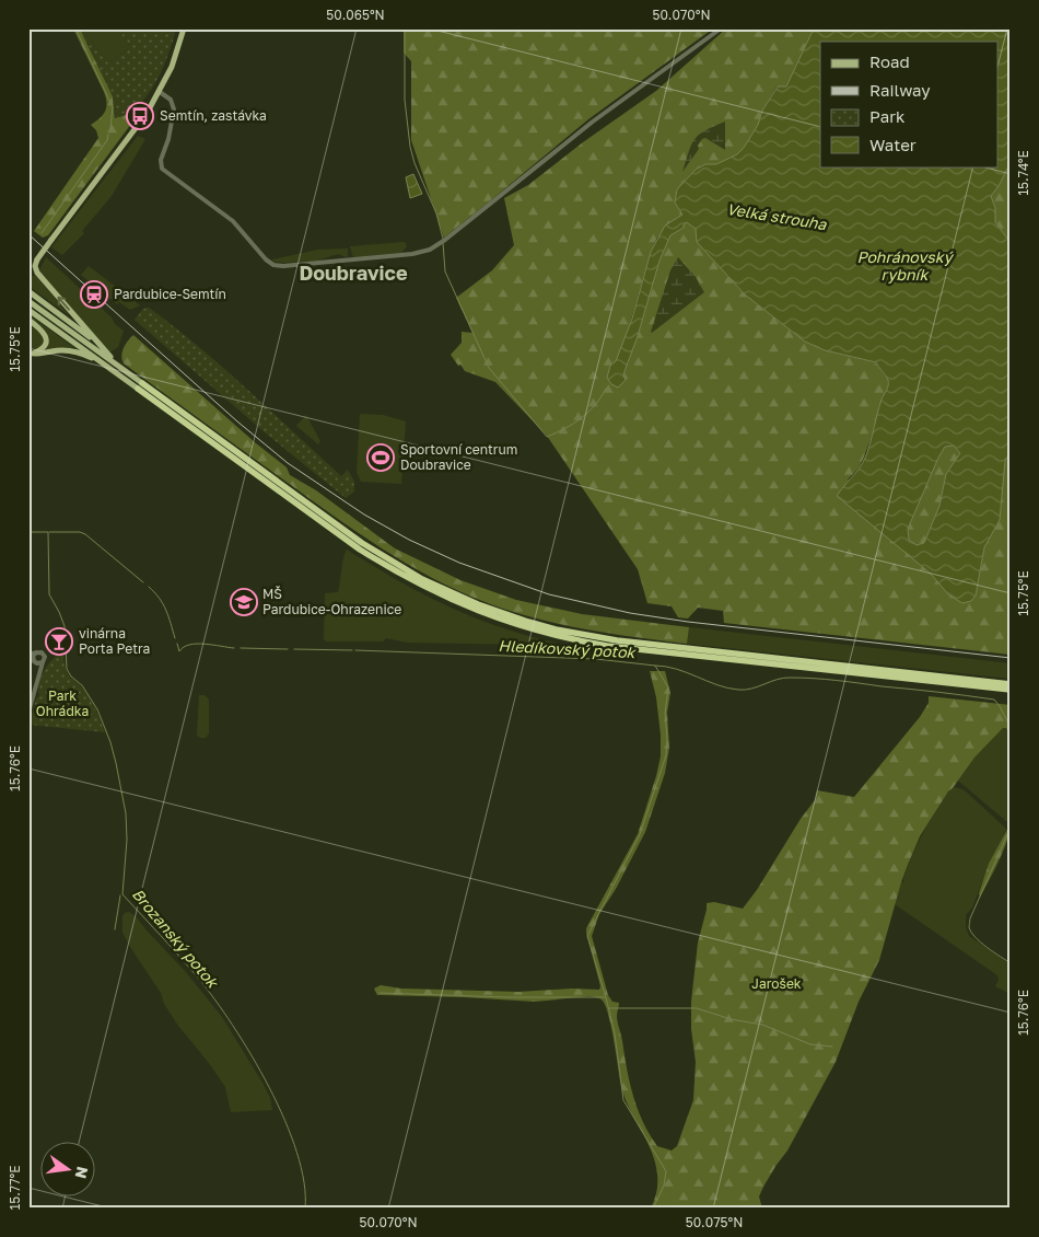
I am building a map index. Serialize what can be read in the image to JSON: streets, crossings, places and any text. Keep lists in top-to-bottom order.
{
  "districts": ["Doubravice"],
  "water": [
    "Velká strouha",
    "Pohránovský rybník",
    "Hledíkovský potok",
    "Brozanský potok"
  ],
  "parks": ["Park Ohrádka", "Jarošek"],
  "places": {
    "bus stop": ["Semtín, zastávka"],
    "station": ["Pardubice-Semtín"],
    "sports": ["Sportovní centrum Doubravice"],
    "school or university": ["MŠ Pardubice-Ohrazenice"],
    "bar": ["vinárna Porta Petra"]
  },
  "legend": [
    "Road",
    "Railway",
    "Park",
    "Water"
  ],
  "north": "right",
  "coordinates": [
    "50.065°N",
    "50.070°N",
    "15.74°E",
    "15.75°E",
    "15.76°E",
    "15.77°E",
    "50.075°N"
  ]
}
